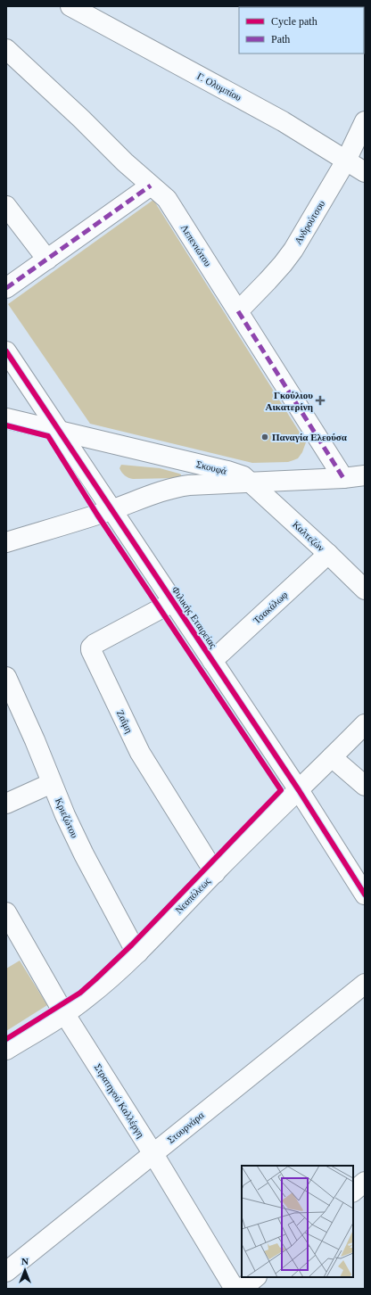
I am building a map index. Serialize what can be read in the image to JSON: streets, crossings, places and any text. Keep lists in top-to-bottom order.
{
  "streets": {
    "street": [
      "Γ. Ολυμπίου",
      "Ανδρούτσου",
      "Λεπενιώτου",
      "Σκουφά",
      "Καλτεζών",
      "Τσακάλωφ",
      "Φιλικής Εταιρείας",
      "Ζαΐμη",
      "Κριεζώτου",
      "Νεαπόλεως",
      "Στρατηγού Καλλέργη",
      "Στουρνάρα"
    ]
  },
  "crossings": [
    ["Γ. Ολυμπίου", "Ανδρούτσου"],
    ["Ανδρούτσου", "Λεπενιώτου"],
    ["Σκουφά", "Καλτεζών"],
    ["Σκουφά", "Φιλικής Εταιρείας"],
    ["Καλτεζών", "Τσακάλωφ"],
    ["Τσακάλωφ", "Φιλικής Εταιρείας"],
    ["Φιλικής Εταιρείας", "Ζαΐμη"],
    ["Φιλικής Εταιρείας", "Νεαπόλεως"],
    ["Ζαΐμη", "Νεαπόλεως"],
    ["Κριεζώτου", "Νεαπόλεως"],
    ["Νεαπόλεως", "Στρατηγού Καλλέργη"],
    ["Στρατηγού Καλλέργη", "Στουρνάρα"]
  ],
  "places": {
    "health": ["Γκούλιου Αικατερίνη"],
    "other": ["Παναγία Ελεούσα"]
  },
  "legend": ["Cycle path", "Path"],
  "north": "top"
}
